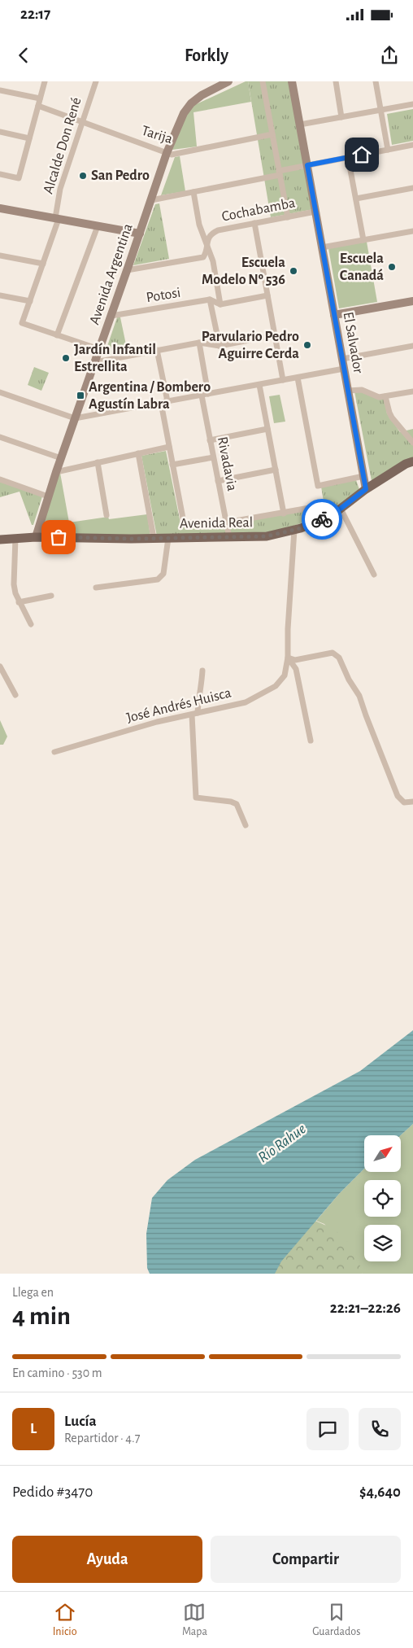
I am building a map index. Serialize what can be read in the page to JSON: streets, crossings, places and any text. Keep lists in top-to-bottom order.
{
  "streets": {
    "main road": ["Avenida Real"],
    "street": [
      "Tarija",
      "Alcalde Don René",
      "Cochabamba",
      "Avenida Argentina",
      "Potosi",
      "El Salvador",
      "Rivadavia",
      "José Andrés Huisca"
    ]
  },
  "crossings": [
    ["Tarija", "Alcalde Don René"],
    ["Tarija", "Avenida Argentina"],
    ["Cochabamba", "Avenida Argentina"],
    ["Cochabamba", "El Salvador"],
    ["Avenida Argentina", "Potosi"],
    ["Avenida Argentina", "Avenida Real"],
    ["El Salvador", "Avenida Real"],
    ["Rivadavia", "Avenida Real"],
    ["Avenida Real", "José Andrés Huisca"]
  ],
  "water": ["Río Rahue"],
  "places": {
    "other": [
      "San Pedro",
      "Escuela Canadá",
      "Escuela Modelo Nº 536",
      "Parvulario Pedro Aguirre Cerda",
      "Jardín Infantil Estrellita"
    ],
    "transit": ["Argentina / Bombero Agustín Labra"]
  },
  "north": "top right",
  "page": {
    "status": "22:17",
    "header": "Forkly",
    "heading": ["4 min", "Llega en", "22:21–22:26"],
    "panel": [
      "Lucía",
      "Repartidor · 4.7",
      "Pedido #3470",
      "$4,640"
    ],
    "bar": "En camino · 530 m",
    "round": "L",
    "buttons": ["Ayuda", "Compartir"],
    "tabs": ["Inicio", "Mapa", "Guardados"]
  }
}
